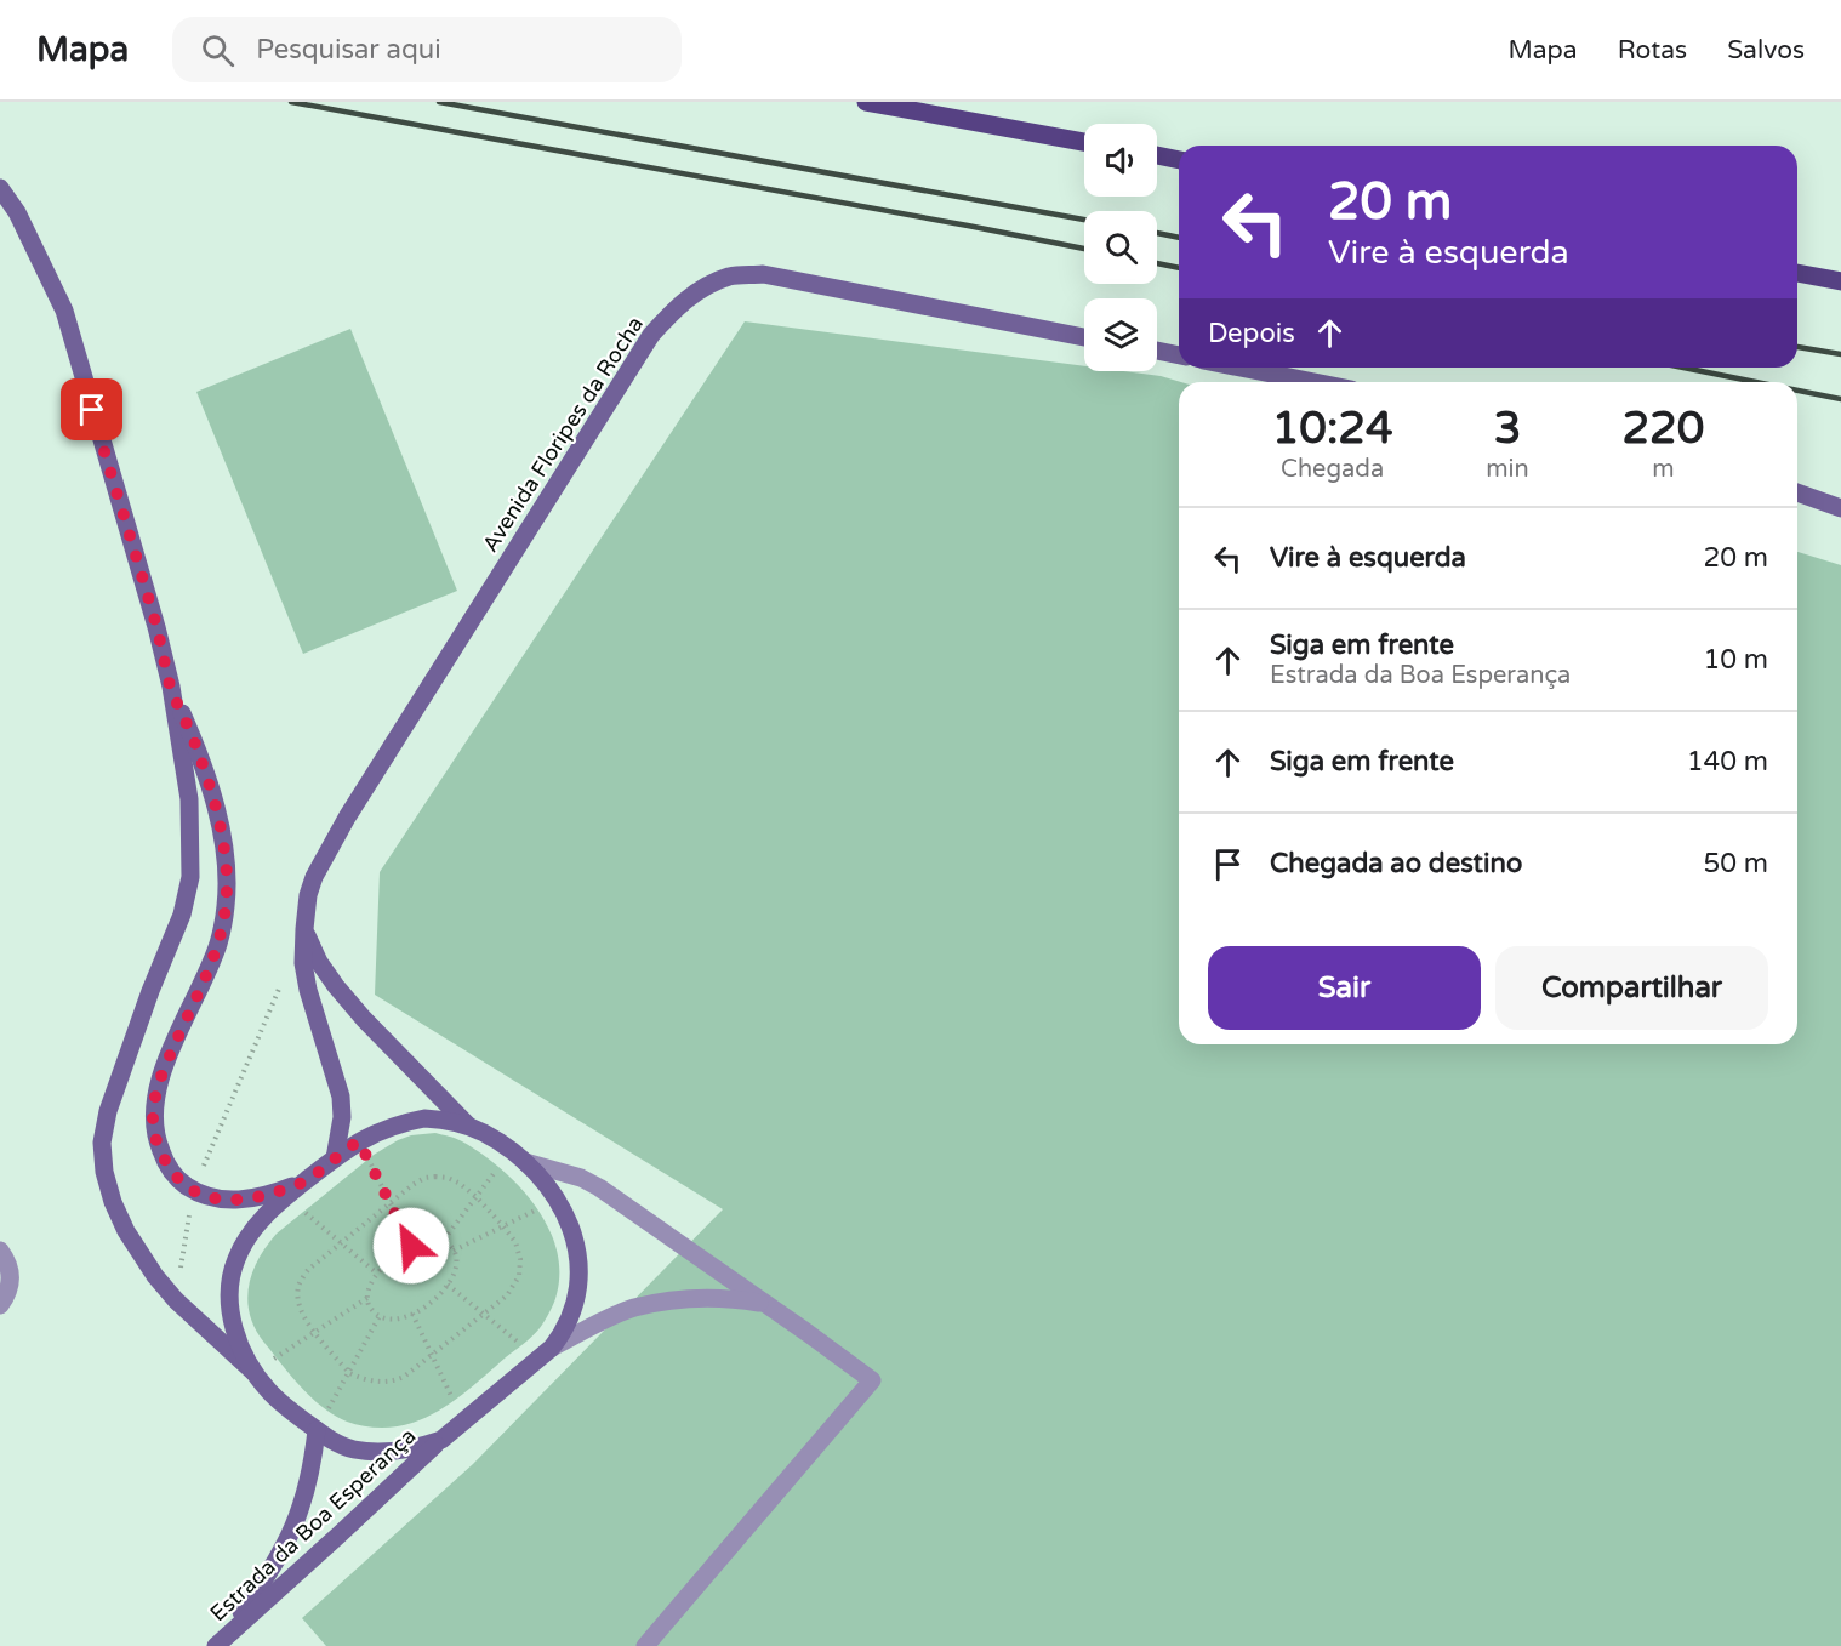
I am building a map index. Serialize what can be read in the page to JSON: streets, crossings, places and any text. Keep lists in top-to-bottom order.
{
  "streets": {
    "main road": ["Avenida Floripes da Rocha", "Estrada da Boa Esperança"]
  },
  "page": {
    "header": "Mapa",
    "search": "Pesquisar aqui",
    "nav": ["Mapa", "Rotas", "Salvos"],
    "turn": ["20 m", "Vire à esquerda"],
    "then": "Depois",
    "eta": [
      "10:24",
      "Chegada",
      "3",
      "min",
      "220",
      "m"
    ],
    "list": [
      {
        "name": "Vire à esquerda",
        "value": "20 m"
      },
      {
        "name": "Siga em frente",
        "note": "Estrada da Boa Esperança",
        "value": "10 m"
      },
      {
        "name": "Siga em frente",
        "value": "140 m"
      },
      {
        "name": "Chegada ao destino",
        "value": "50 m"
      }
    ],
    "buttons": ["Sair", "Compartilhar"]
  }
}
